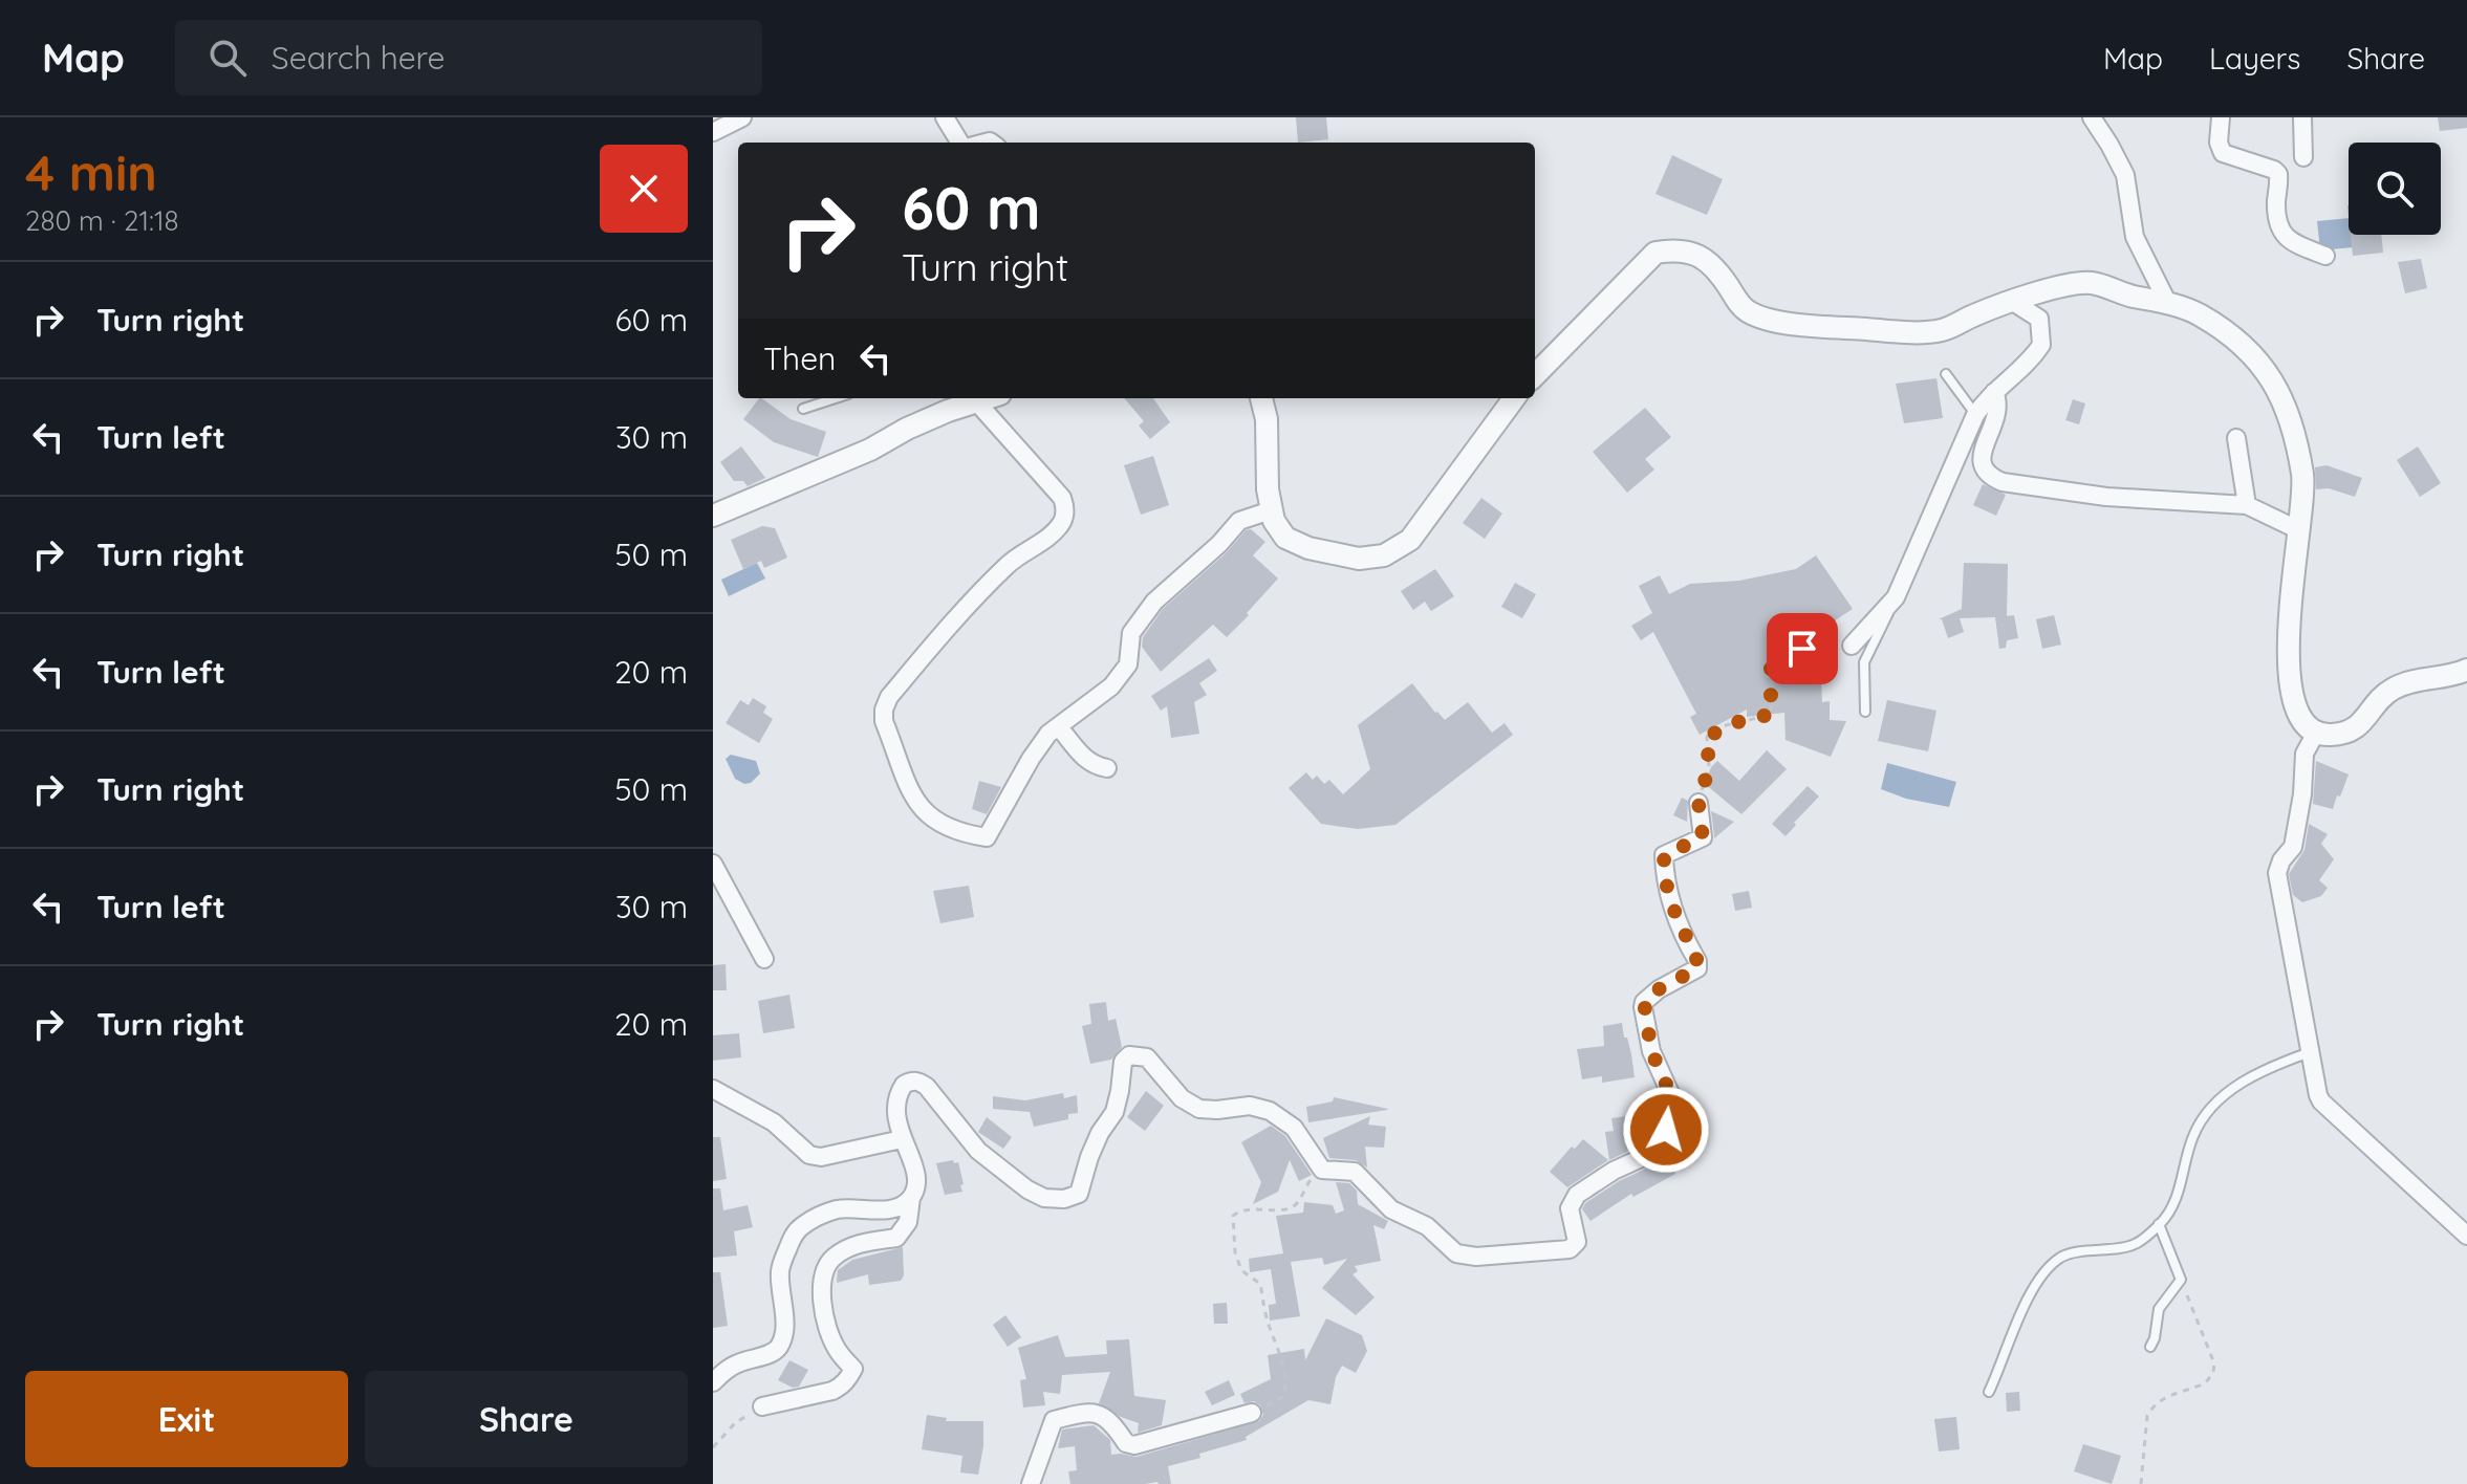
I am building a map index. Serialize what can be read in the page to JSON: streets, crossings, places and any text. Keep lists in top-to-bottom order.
{
  "page": {
    "header": "Map",
    "search": "Search here",
    "nav": ["Map", "Layers", "Share"],
    "heading": ["4 min", "280 m · 21:18"],
    "turn": ["60 m", "Turn right"],
    "list": [
      {
        "name": "Turn right",
        "value": "60 m"
      },
      {
        "name": "Turn left",
        "value": "30 m"
      },
      {
        "name": "Turn right",
        "value": "50 m"
      },
      {
        "name": "Turn left",
        "value": "20 m"
      },
      {
        "name": "Turn right",
        "value": "50 m"
      },
      {
        "name": "Turn left",
        "value": "30 m"
      },
      {
        "name": "Turn right",
        "value": "20 m"
      }
    ],
    "then": "Then",
    "buttons": ["Exit", "Share"]
  }
}
